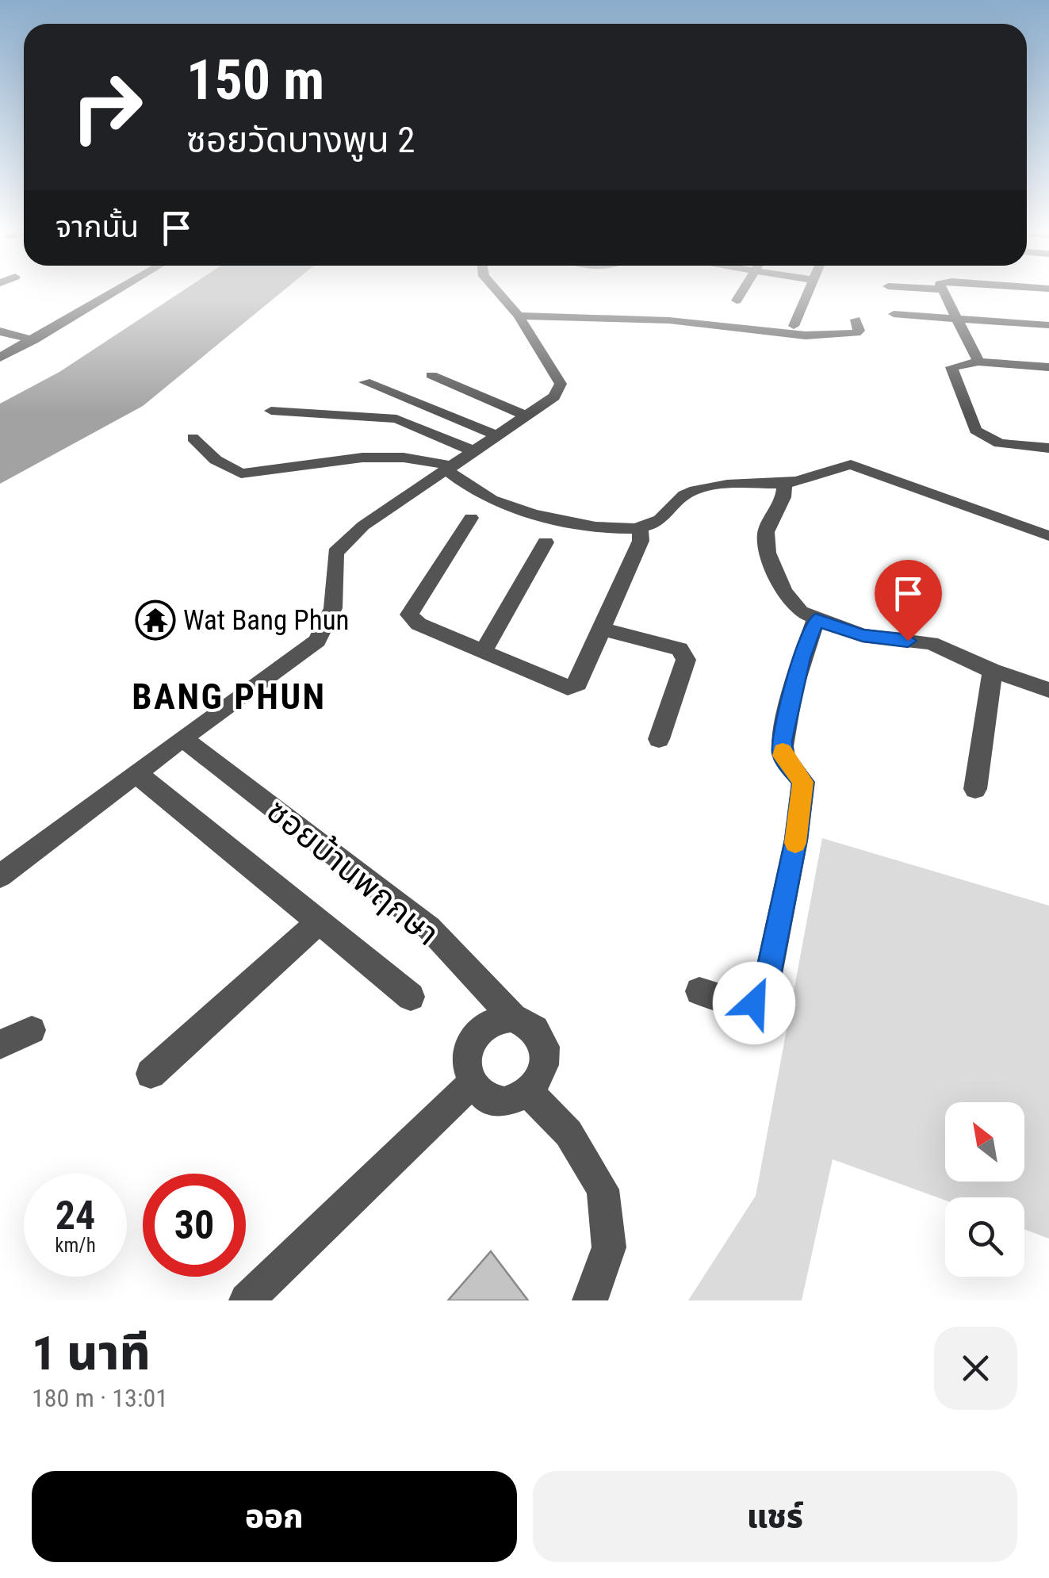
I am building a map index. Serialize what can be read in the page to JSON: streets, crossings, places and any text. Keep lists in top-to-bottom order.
{
  "streets": {
    "street": ["ซอยบ้านพฤกษา"]
  },
  "districts": ["BANG PHUN"],
  "places": {
    "temple": ["Wat Bang Phun"]
  },
  "north": "top left",
  "page": {
    "turn": ["150 m", "ซอยวัดบางพูน 2"],
    "then": "จากนั้น",
    "speed": "24 km/h",
    "limit": "30",
    "heading": ["1 นาที", "180 m · 13:01"],
    "buttons": ["ออก", "แชร์"]
  }
}
